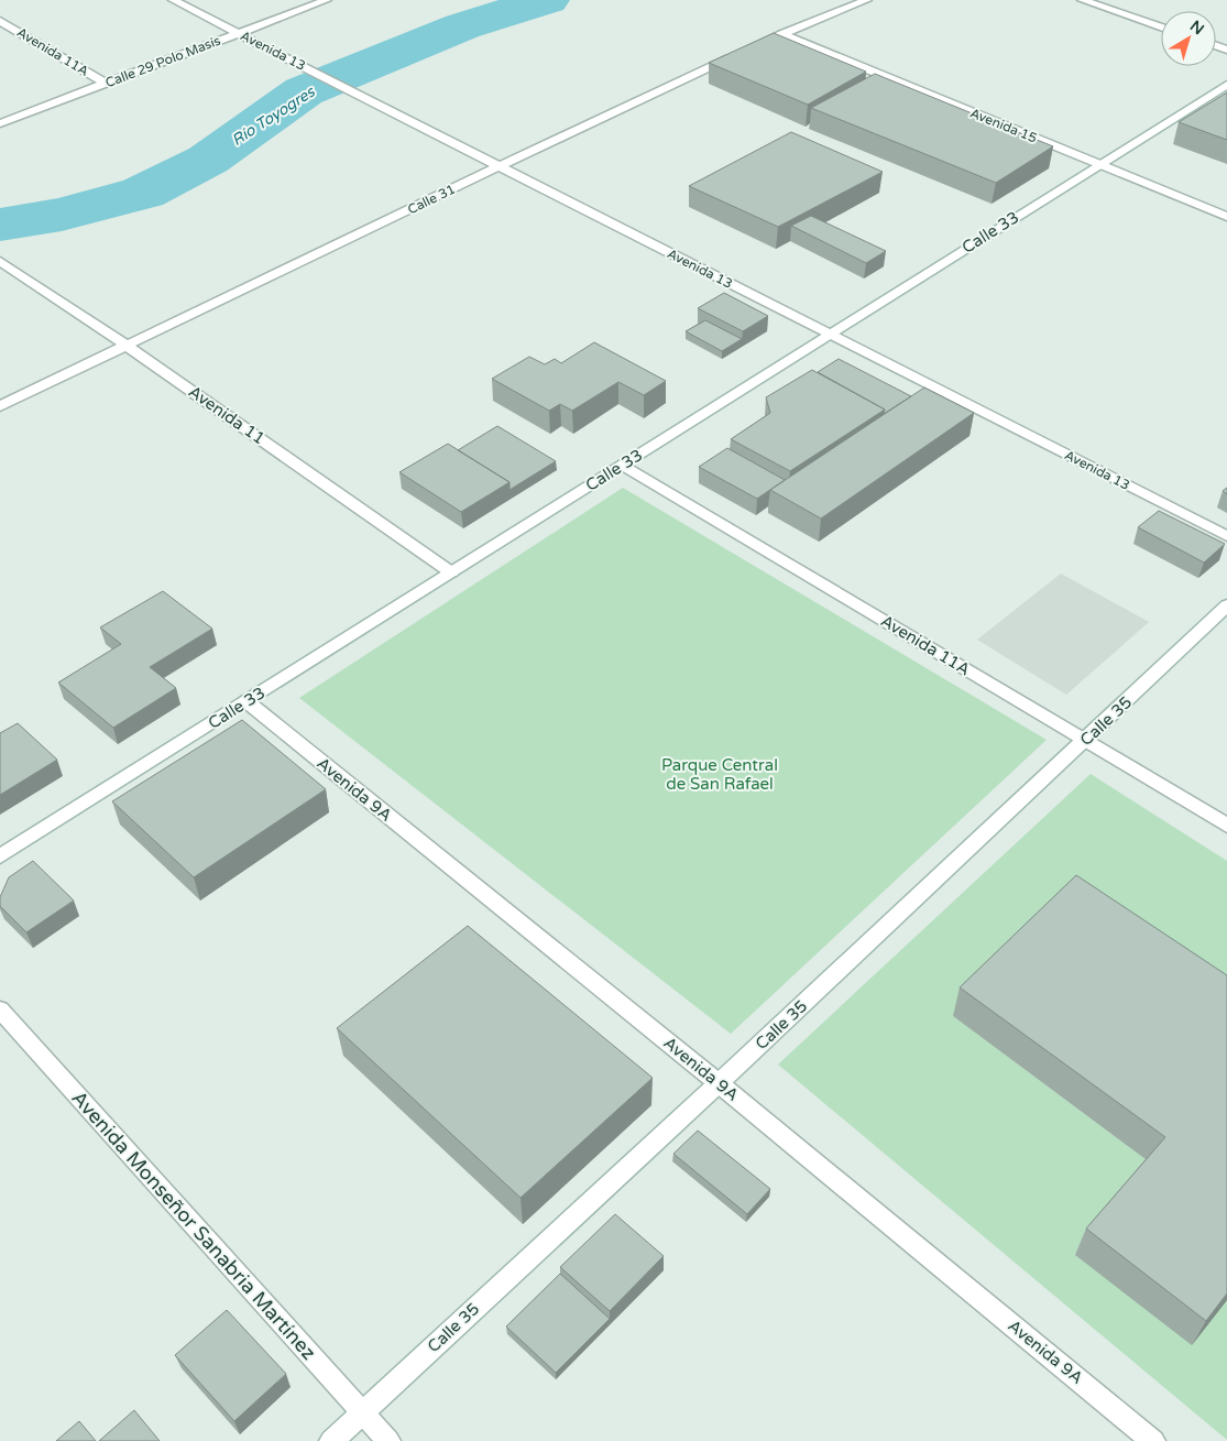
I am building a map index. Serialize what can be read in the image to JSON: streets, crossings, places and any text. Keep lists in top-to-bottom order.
{
  "streets": {
    "street": [
      "Avenida 13",
      "Avenida 11A",
      "Calle 29 Polo Masís",
      "Avenida 15",
      "Calle 31",
      "Calle 33",
      "Avenida 11",
      "Calle 35",
      "Avenida 9A",
      "Avenida Monseñor Sanabria Martínez"
    ]
  },
  "crossings": [
    ["Avenida 13", "Calle 29 Polo Masís"],
    ["Avenida 13", "Calle 31"],
    ["Avenida 13", "Calle 33"],
    ["Avenida 11A", "Calle 29 Polo Masís"],
    ["Avenida 11A", "Calle 33"],
    ["Avenida 11A", "Calle 35"],
    ["Avenida 15", "Calle 31"],
    ["Avenida 15", "Calle 33"],
    ["Calle 31", "Avenida 11"],
    ["Calle 33", "Avenida 11"],
    ["Calle 33", "Avenida 9A"],
    ["Calle 35", "Avenida 9A"],
    ["Calle 35", "Avenida Monseñor Sanabria Martínez"]
  ],
  "water": ["Río Toyogres"],
  "parks": ["Parque Central de San Rafael"],
  "north": "top right"
}
